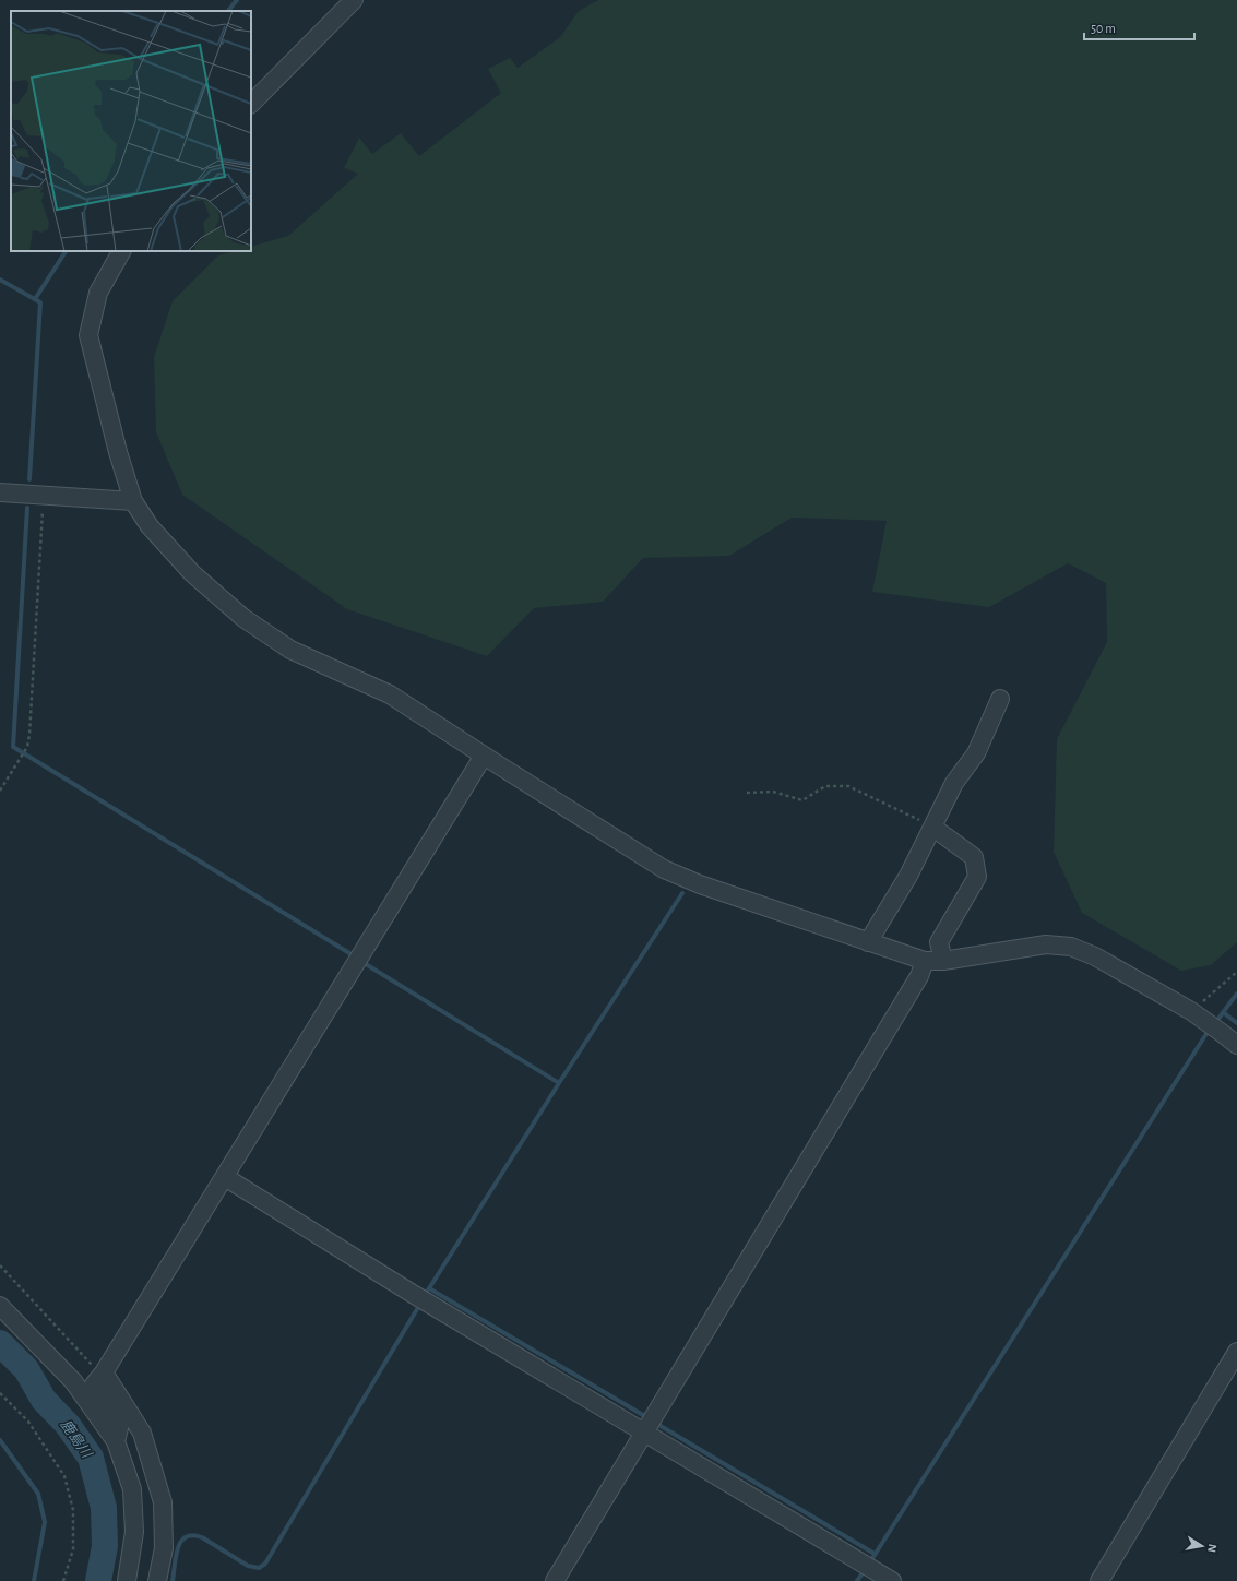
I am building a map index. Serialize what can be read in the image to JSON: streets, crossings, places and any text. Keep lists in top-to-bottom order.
{
  "water": ["鹿島川"],
  "scale_bar": "50 m",
  "north": "right"
}
